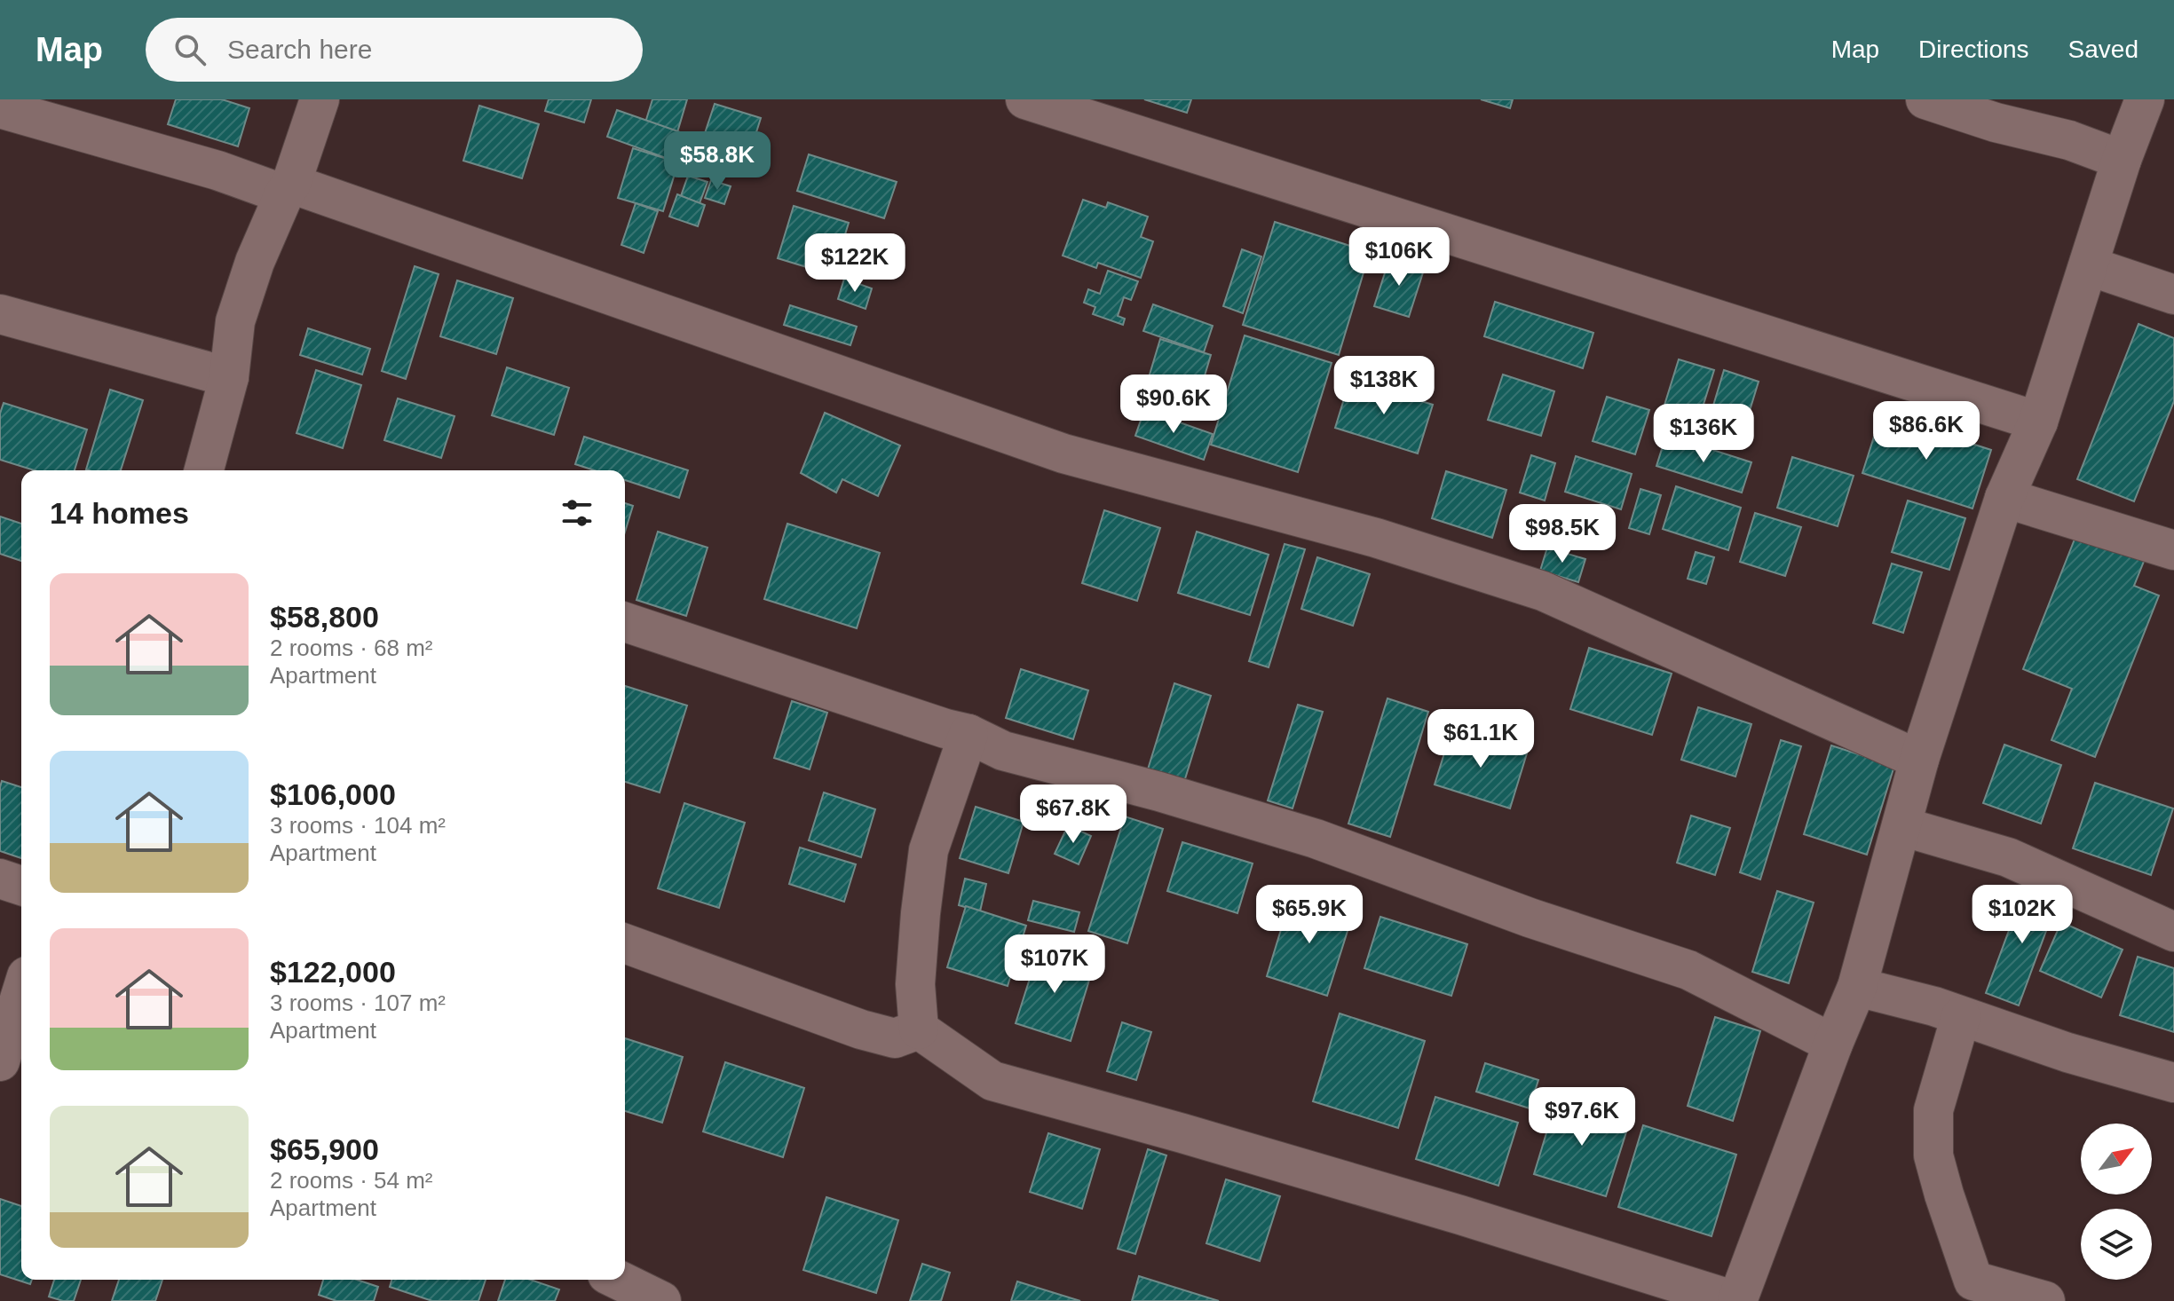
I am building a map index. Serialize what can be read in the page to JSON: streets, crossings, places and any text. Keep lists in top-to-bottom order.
{
  "north": "top right",
  "page": {
    "header": "Map",
    "search": "Search here",
    "nav": ["Map", "Directions", "Saved"],
    "price": [
      "$58.8K",
      "$106K",
      "$122K",
      "$138K",
      "$90.6K",
      "$86.6K",
      "$136K",
      "$98.5K",
      "$61.1K",
      "$67.8K",
      "$65.9K",
      "$102K",
      "$107K",
      "$97.6K"
    ],
    "heading": "14 homes",
    "list": [
      {
        "name": "$58,800",
        "note": "2 rooms · 68 m² · Apartment"
      },
      {
        "name": "$106,000",
        "note": "3 rooms · 104 m² · Apartment"
      },
      {
        "name": "$122,000",
        "note": "3 rooms · 107 m² · Apartment"
      },
      {
        "name": "$65,900",
        "note": "2 rooms · 54 m² · Apartment"
      }
    ]
  }
}
